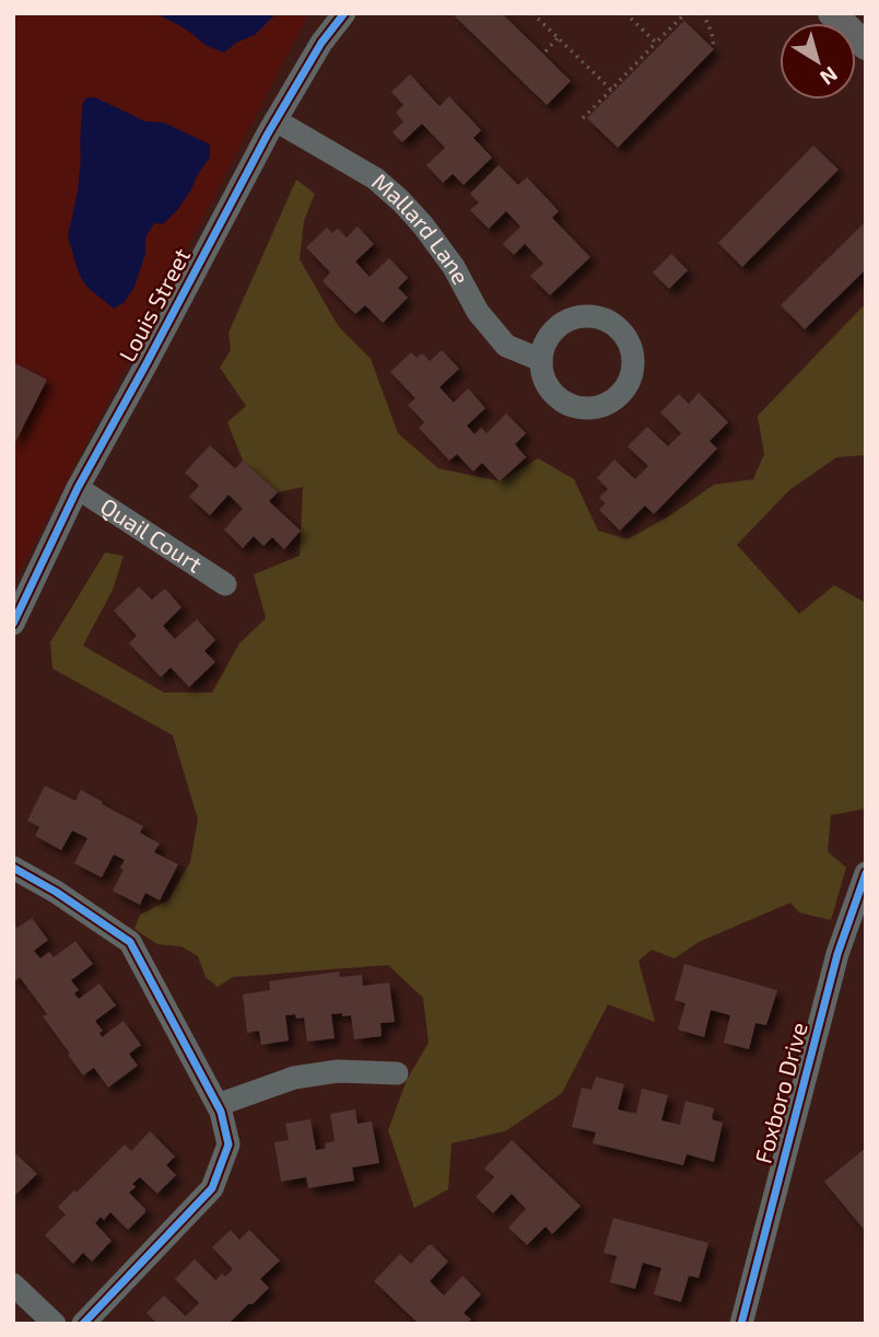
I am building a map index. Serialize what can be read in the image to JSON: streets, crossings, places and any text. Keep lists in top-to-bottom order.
{
  "streets": {
    "street": [
      "Mallard Lane",
      "Louis Street",
      "Quail Court",
      "Foxboro Drive"
    ]
  },
  "crossings": [
    ["Mallard Lane", "Louis Street"],
    ["Louis Street", "Quail Court"]
  ],
  "north": "bottom right"
}
